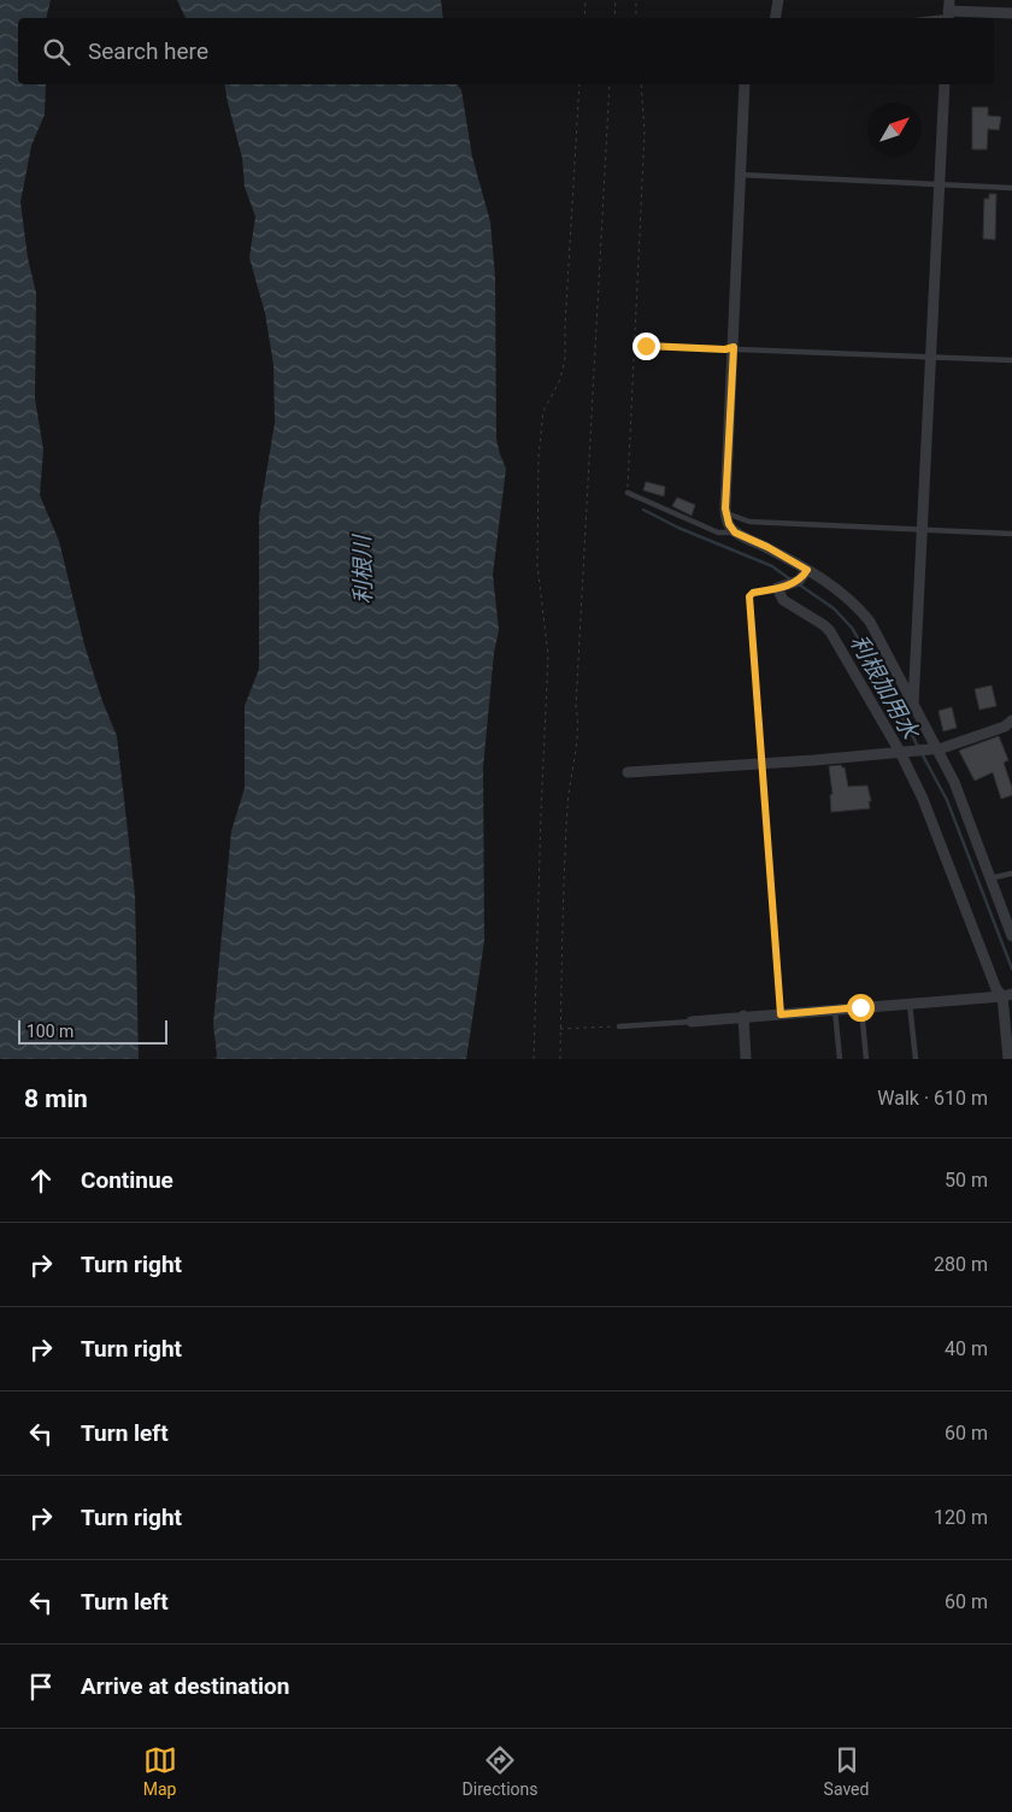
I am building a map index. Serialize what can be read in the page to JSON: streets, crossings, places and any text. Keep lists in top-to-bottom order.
{
  "water": ["利根川", "利根加用水"],
  "scale_bar": "100 m",
  "north": "top right",
  "page": {
    "search": "Search here",
    "scale": "100 m",
    "heading": ["8 min", "Walk · 610 m"],
    "list": [
      ["Continue", "50 m"],
      ["Turn right", "280 m"],
      ["Turn right", "40 m"],
      ["Turn left", "60 m"],
      ["Turn right", "120 m"],
      ["Turn left", "60 m"],
      "Arrive at destination"
    ],
    "nav": ["Map", "Directions", "Saved"]
  }
}
